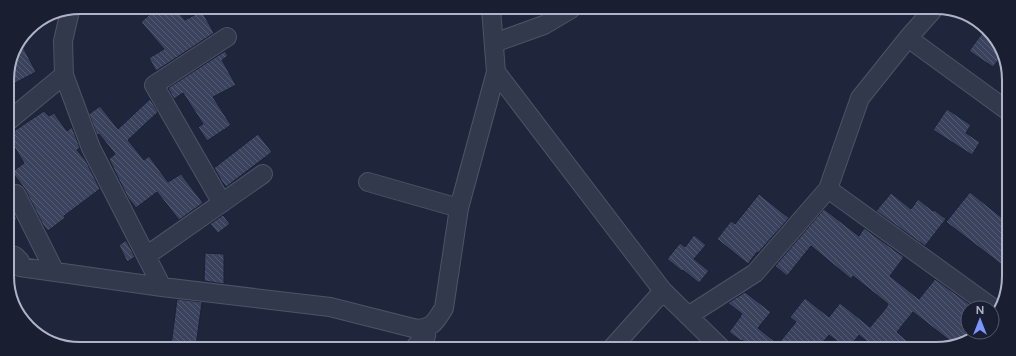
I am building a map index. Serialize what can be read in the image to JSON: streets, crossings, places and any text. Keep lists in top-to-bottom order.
{
  "north": "top"
}
